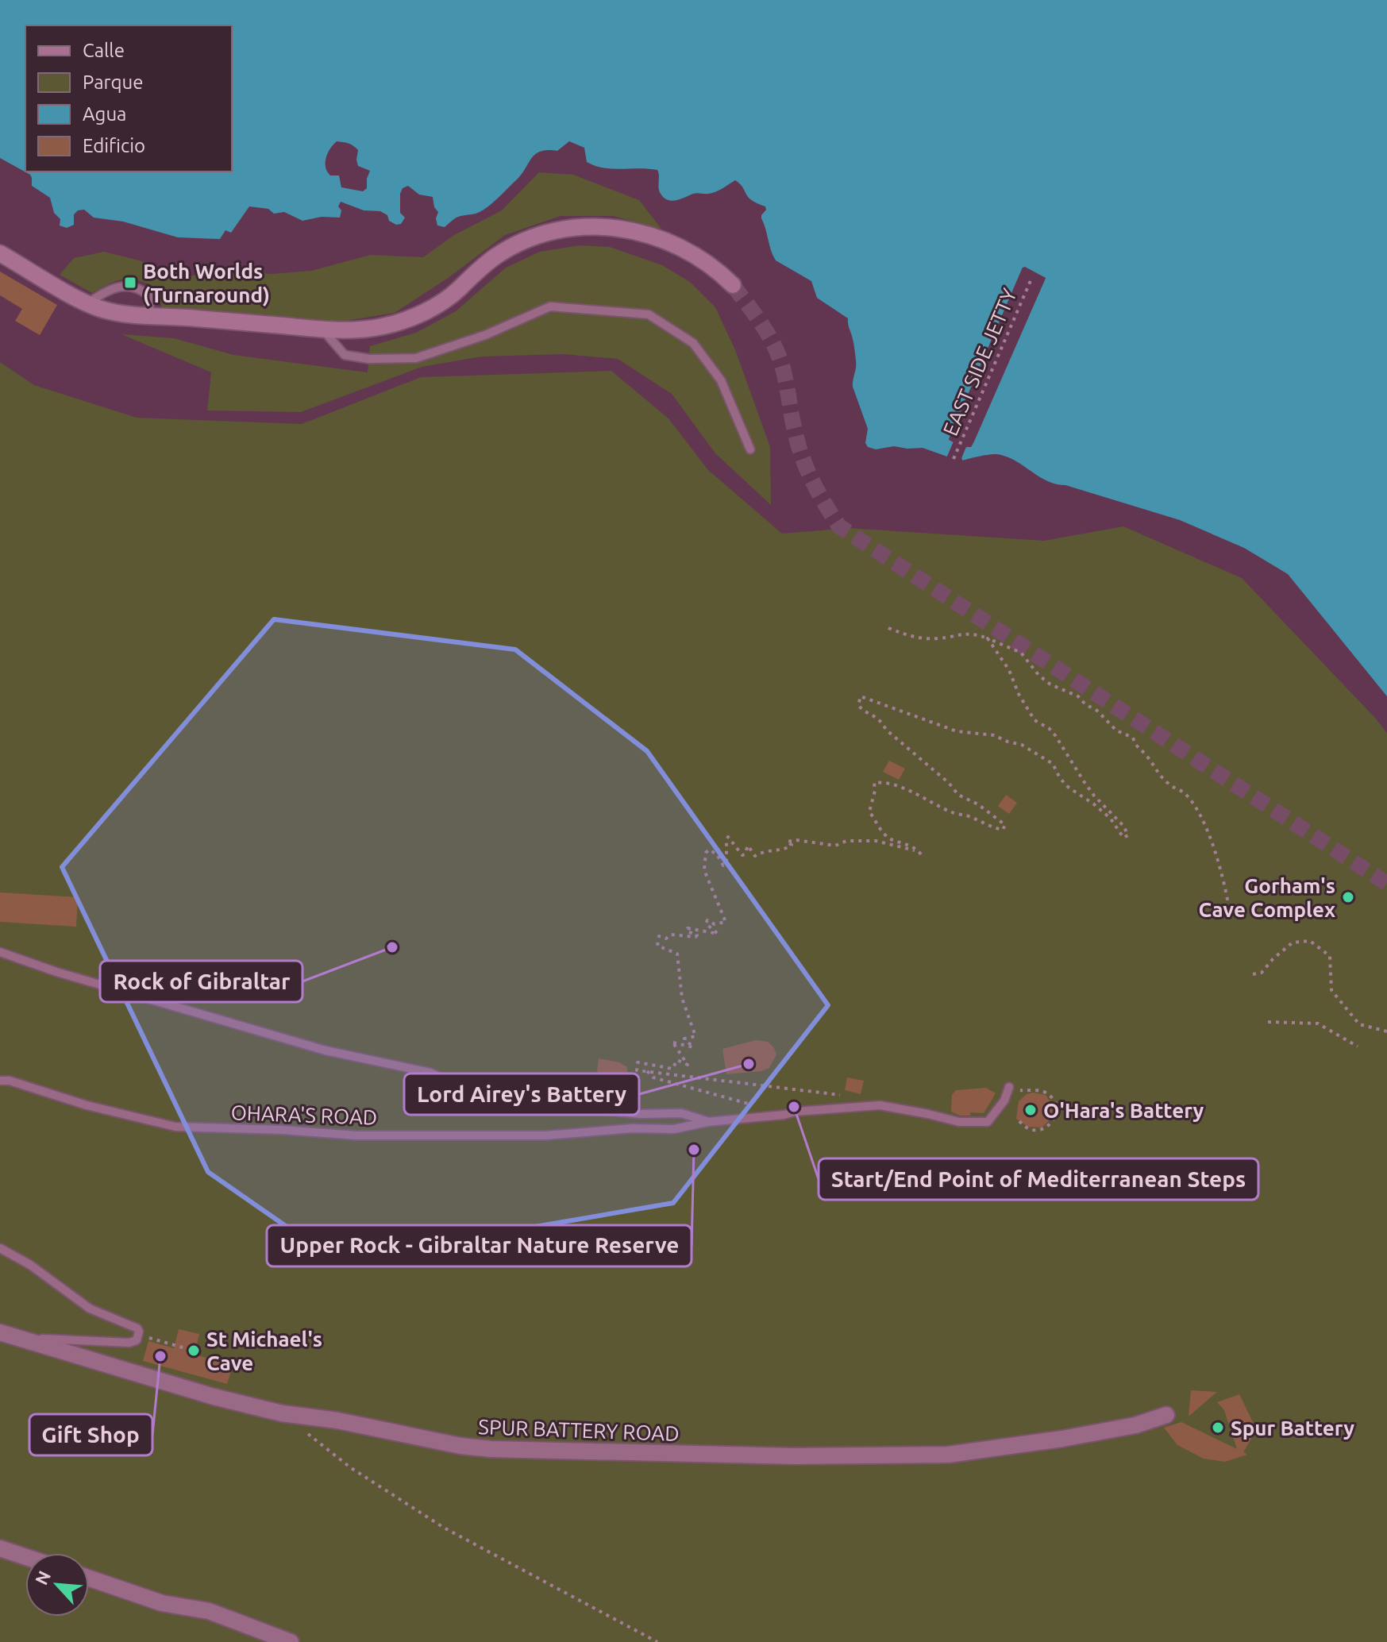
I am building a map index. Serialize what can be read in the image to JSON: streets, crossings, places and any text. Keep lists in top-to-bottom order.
{
  "streets": {
    "street": ["SPUR BATTERY ROAD"],
    "lane": ["OHARA'S ROAD"],
    "path": ["EAST SIDE JETTY"]
  },
  "places": {
    "transit": ["Both Worlds (Turnaround)"],
    "other": [
      "Gorham's Cave Complex",
      "Rock of Gibraltar",
      "Lord Airey's Battery",
      "Start/End Point of Mediterranean Steps",
      "O'Hara's Battery",
      "Upper Rock - Gibraltar Nature Reserve",
      "St Michael's Cave",
      "Gift Shop",
      "Spur Battery"
    ]
  },
  "legend": [
    "Calle",
    "Parque",
    "Agua",
    "Edificio"
  ],
  "north": "top left"
}
